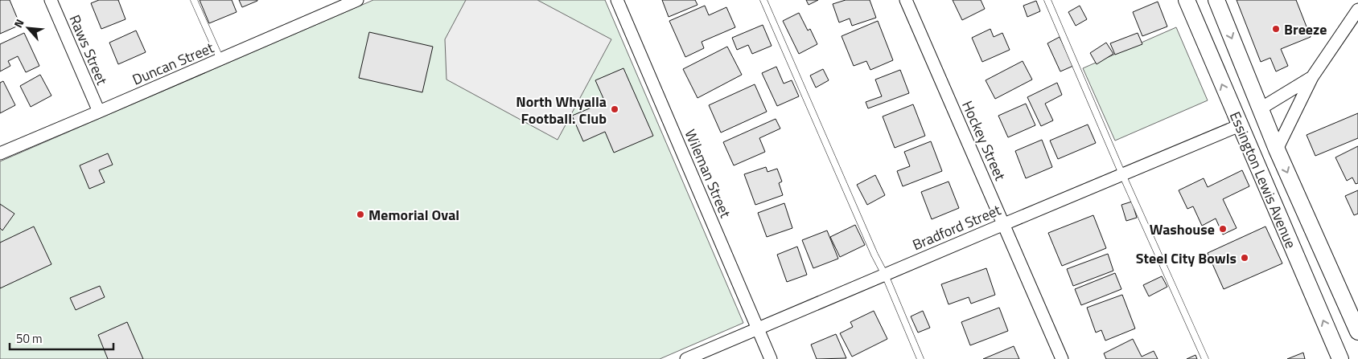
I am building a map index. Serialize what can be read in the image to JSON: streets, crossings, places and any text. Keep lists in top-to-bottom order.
{
  "streets": {
    "street": [
      "Raws Street",
      "Duncan Street",
      "Hockey Street",
      "Wileman Street",
      "Essington Lewis Avenue",
      "Bradford Street"
    ]
  },
  "crossings": [
    ["Raws Street", "Duncan Street"],
    ["Hockey Street", "Bradford Street"],
    ["Wileman Street", "Bradford Street"],
    ["Essington Lewis Avenue", "Bradford Street"]
  ],
  "places": [
    "Breeze",
    "North Whyalla Football. Club",
    "Memorial Oval",
    "Washouse",
    "Steel City Bowls"
  ],
  "scale_bar": "50 m",
  "north": "top left"
}
